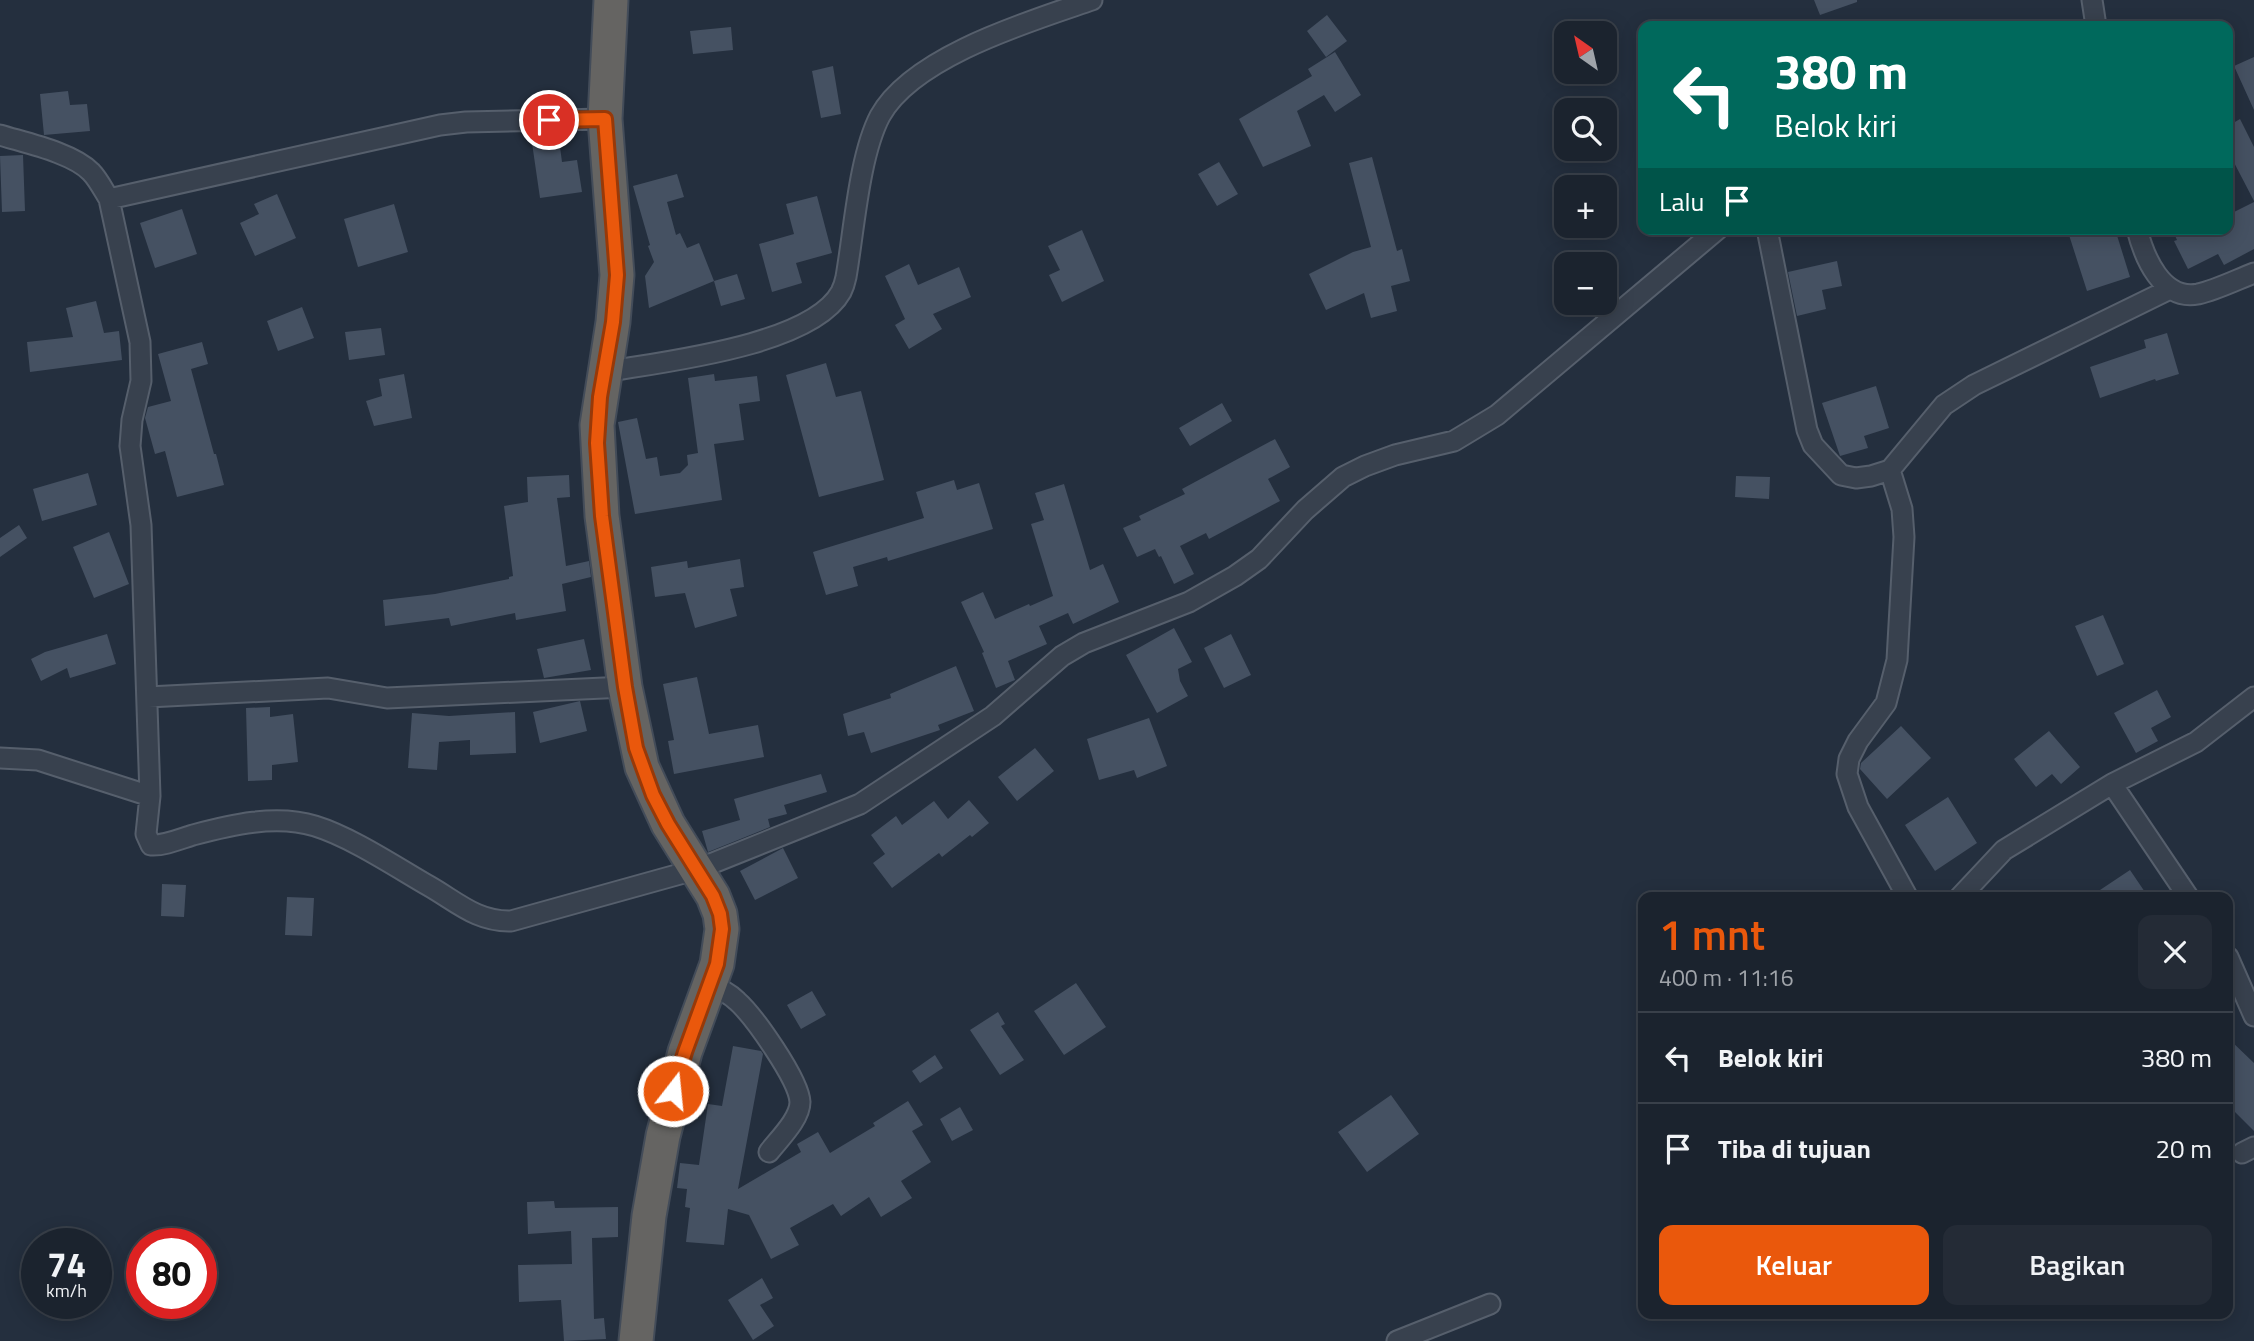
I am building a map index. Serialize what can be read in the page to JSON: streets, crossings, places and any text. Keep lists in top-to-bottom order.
{
  "north": "top left",
  "page": {
    "map_buttons": ["+", "−"],
    "turn": ["380 m", "Belok kiri"],
    "then": "Lalu",
    "heading": ["1 mnt", "400 m · 11:16"],
    "list": [
      {
        "name": "Belok kiri",
        "value": "380 m"
      },
      {
        "name": "Tiba di tujuan",
        "value": "20 m"
      }
    ],
    "buttons": ["Keluar", "Bagikan"],
    "speed": "74 km/h",
    "limit": "80"
  }
}
